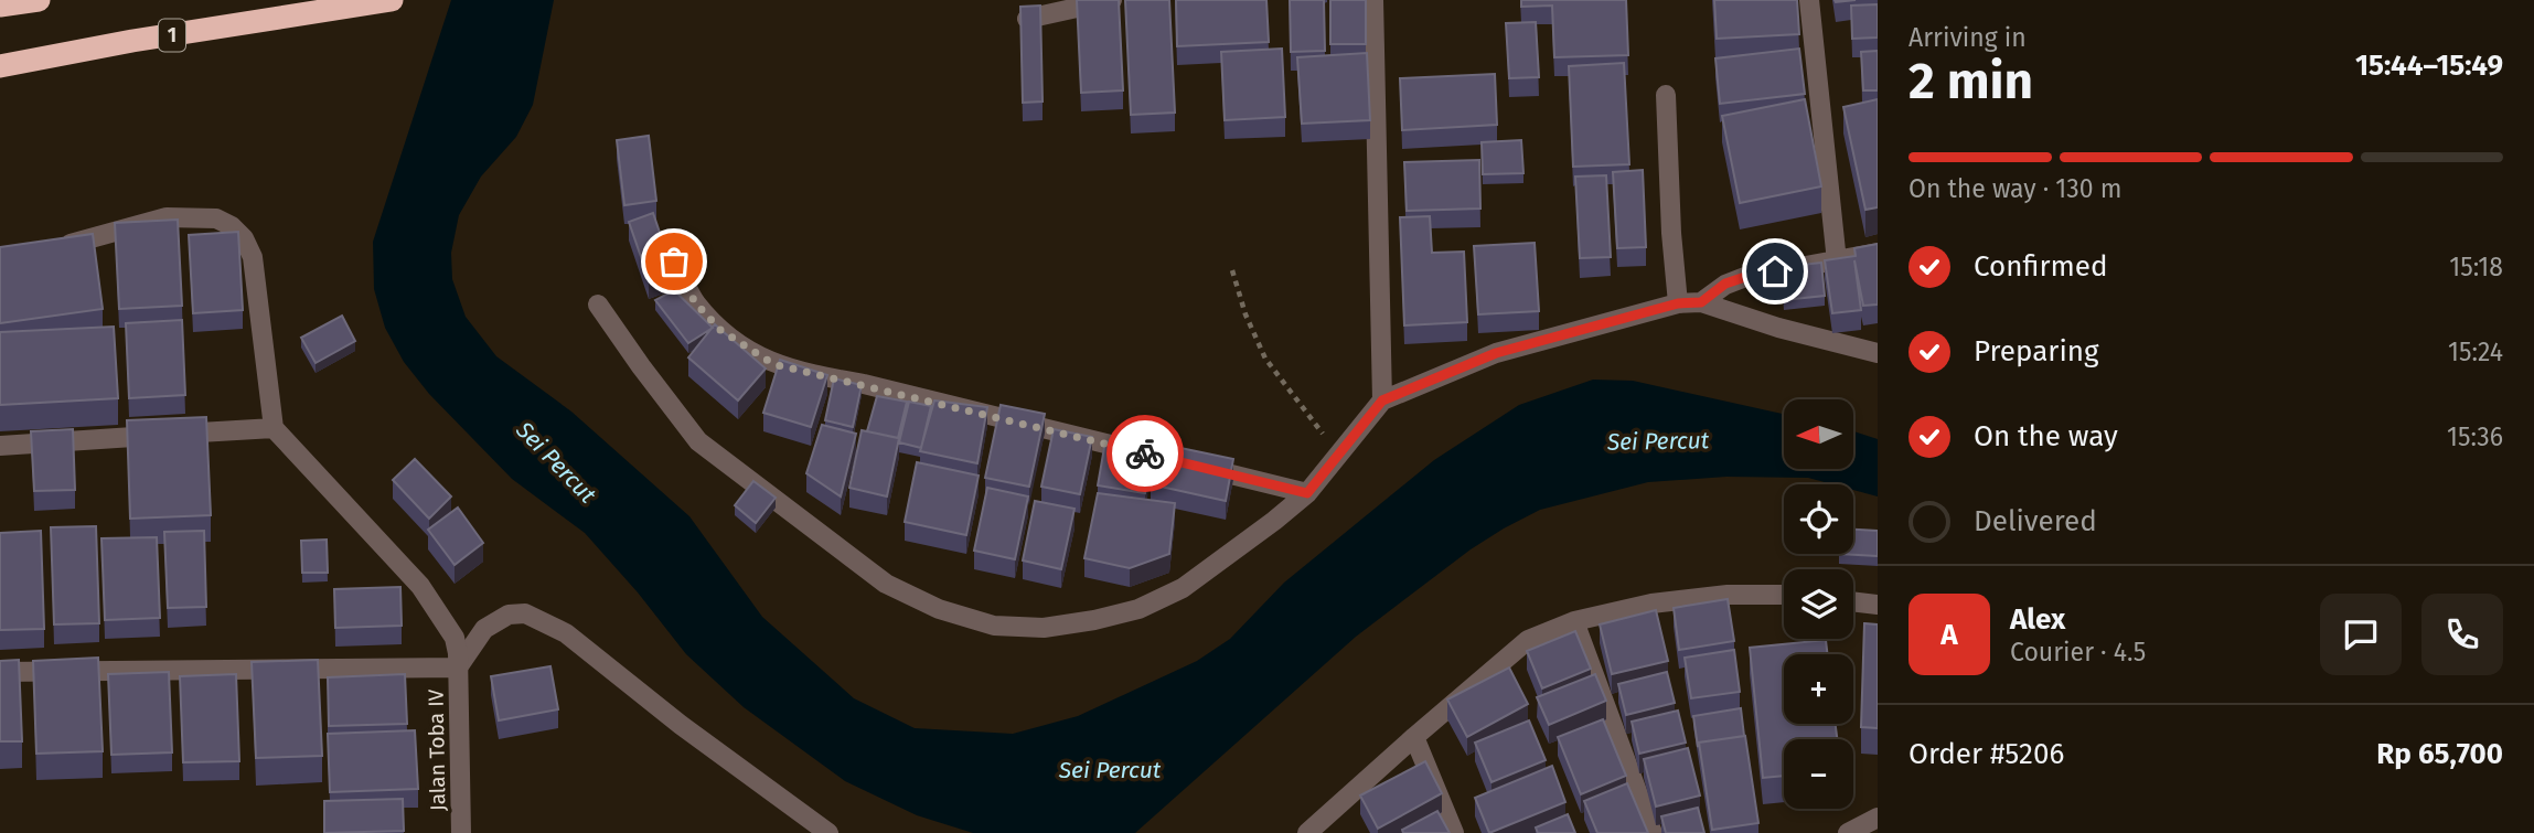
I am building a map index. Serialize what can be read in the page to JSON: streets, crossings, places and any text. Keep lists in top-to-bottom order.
{
  "streets": {
    "highway": ["1"],
    "street": ["Jalan Toba IV"]
  },
  "water": ["Sei Percut"],
  "north": "left",
  "page": {
    "heading": ["2 min", "Arriving in", "15:44–15:49"],
    "panel": [
      "Alex",
      "Courier · 4.5",
      "Order #5206",
      "Rp 65,700"
    ],
    "bar": "On the way · 130 m",
    "list": [
      ["Confirmed", "15:18"],
      ["Preparing", "15:24"],
      ["On the way", "15:36"],
      "Delivered"
    ],
    "map_buttons": ["+", "−"],
    "round": "A"
  }
}
